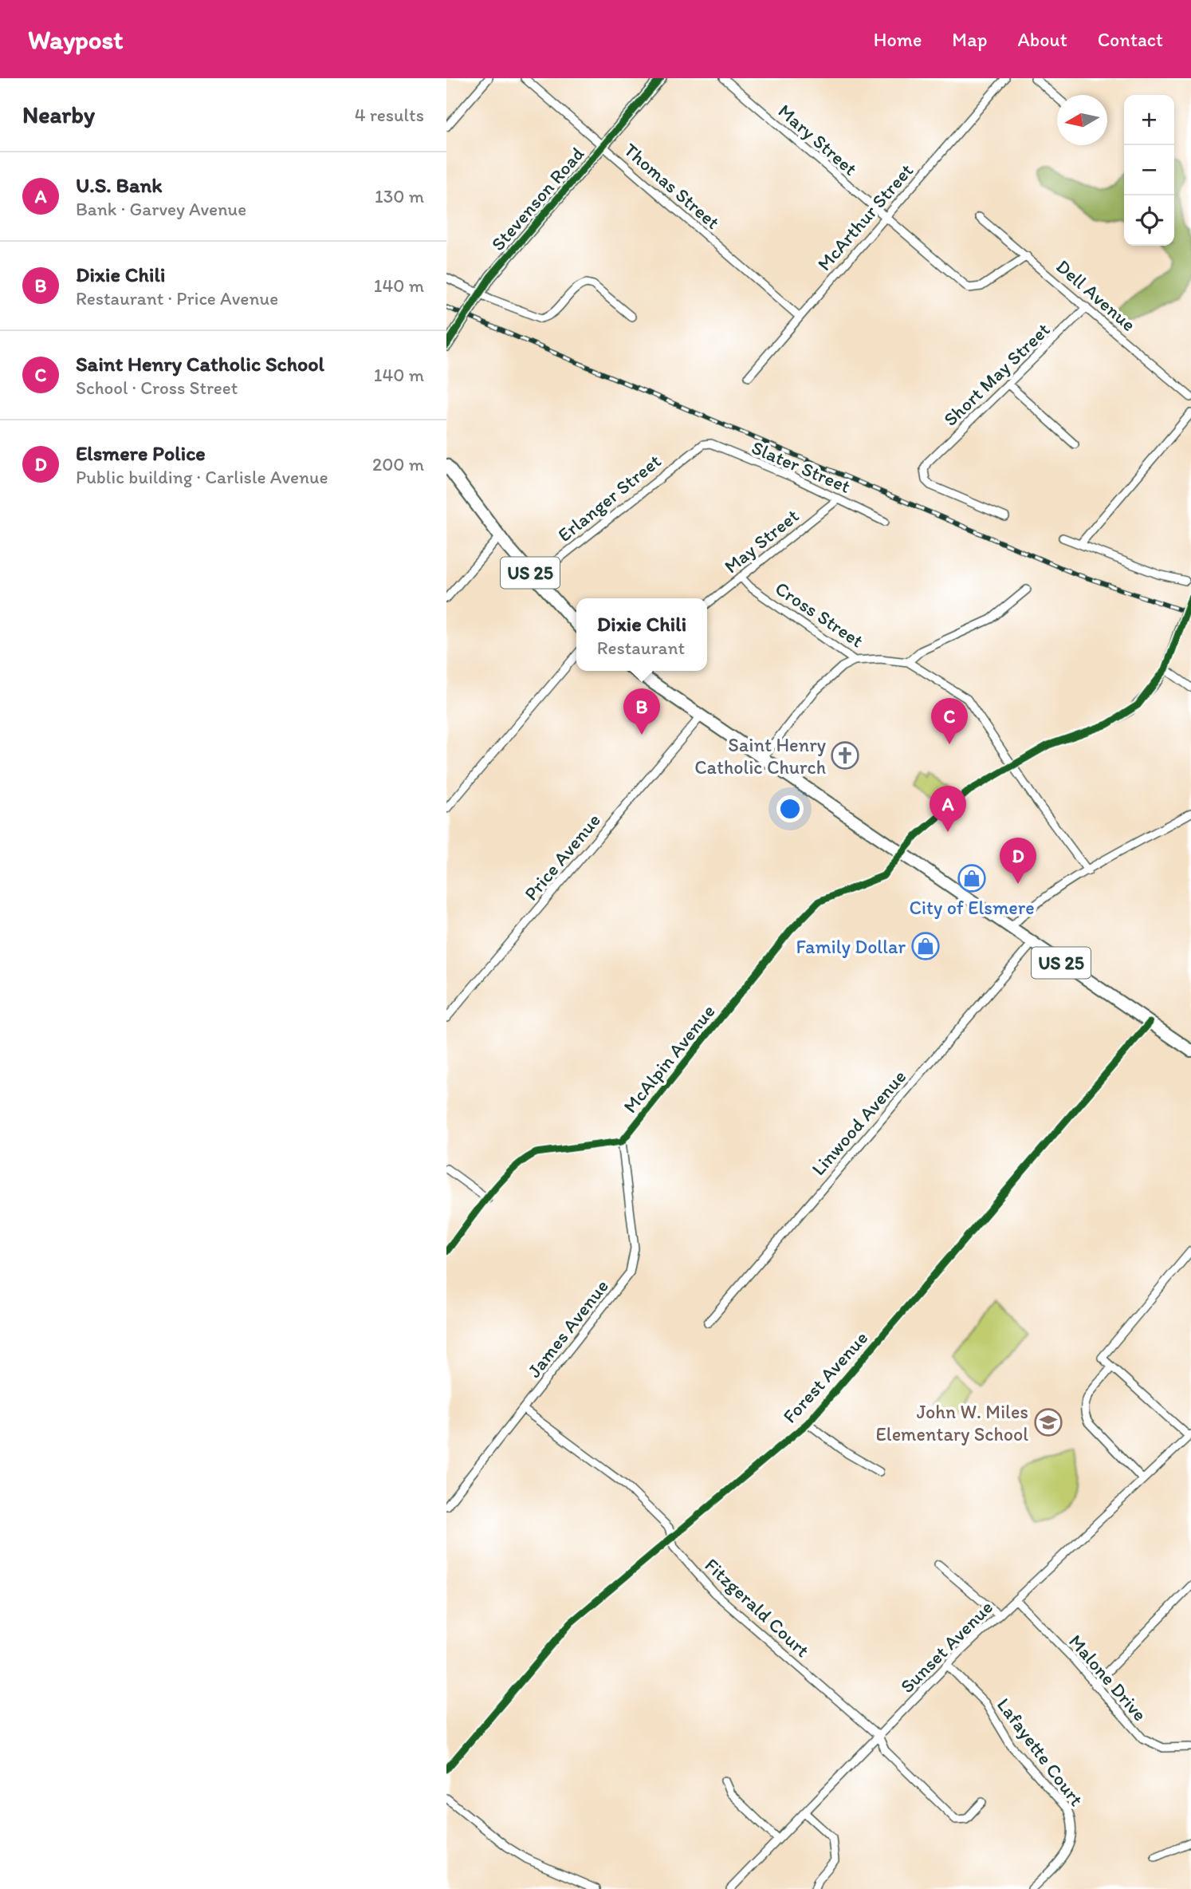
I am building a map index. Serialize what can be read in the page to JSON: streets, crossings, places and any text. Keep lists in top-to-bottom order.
{
  "streets": {
    "main road": ["Stevenson Road", "US 25"],
    "street": [
      "Mary Street",
      "Thomas Street",
      "McArthur Street",
      "Dell Avenue",
      "Short May Street",
      "Slater Street",
      "Erlanger Street",
      "May Street",
      "Cross Street",
      "Price Avenue",
      "McAlpin Avenue",
      "Linwood Avenue",
      "James Avenue",
      "Forest Avenue",
      "Fitzgerald Court",
      "Sunset Avenue",
      "Malone Drive",
      "Lafayette Court"
    ]
  },
  "crossings": [
    ["Mary Street", "McArthur Street"],
    ["Mary Street", "Dell Avenue"],
    ["Thomas Street", "Stevenson Road"],
    ["Thomas Street", "McArthur Street"],
    ["Dell Avenue", "Short May Street"],
    ["Slater Street", "Erlanger Street"],
    ["Slater Street", "May Street"],
    ["Erlanger Street", "US 25"],
    ["May Street", "Cross Street"],
    ["US 25", "Price Avenue"],
    ["US 25", "McAlpin Avenue"],
    ["US 25", "Linwood Avenue"],
    ["US 25", "Forest Avenue"],
    ["Cross Street", "McAlpin Avenue"],
    ["McAlpin Avenue", "James Avenue"],
    ["James Avenue", "Fitzgerald Court"],
    ["Forest Avenue", "Fitzgerald Court"],
    ["Fitzgerald Court", "Sunset Avenue"],
    ["Sunset Avenue", "Malone Drive"],
    ["Sunset Avenue", "Lafayette Court"]
  ],
  "places": {
    "church": ["Saint Henry Catholic Church"],
    "shop": ["City of Elsmere", "Family Dollar"],
    "school or university": ["John W. Miles Elementary School"]
  },
  "north": "left",
  "page": {
    "header": "Waypost",
    "nav": [
      "Home",
      "Map",
      "About",
      "Contact"
    ],
    "heading": ["Nearby", "4 results"],
    "map_buttons": ["+", "−"],
    "list": [
      {
        "mark": "A",
        "name": "U.S. Bank",
        "note": "Bank · Garvey Avenue",
        "value": "130 m"
      },
      {
        "mark": "B",
        "name": "Dixie Chili",
        "note": "Restaurant · Price Avenue",
        "value": "140 m"
      },
      {
        "mark": "C",
        "name": "Saint Henry Catholic School",
        "note": "School · Cross Street",
        "value": "140 m"
      },
      {
        "mark": "D",
        "name": "Elsmere Police",
        "note": "Public building · Carlisle Avenue",
        "value": "200 m"
      }
    ],
    "popup": ["Dixie Chili", "Restaurant"],
    "pins": [
      "B",
      "C",
      "A",
      "D"
    ]
  }
}
